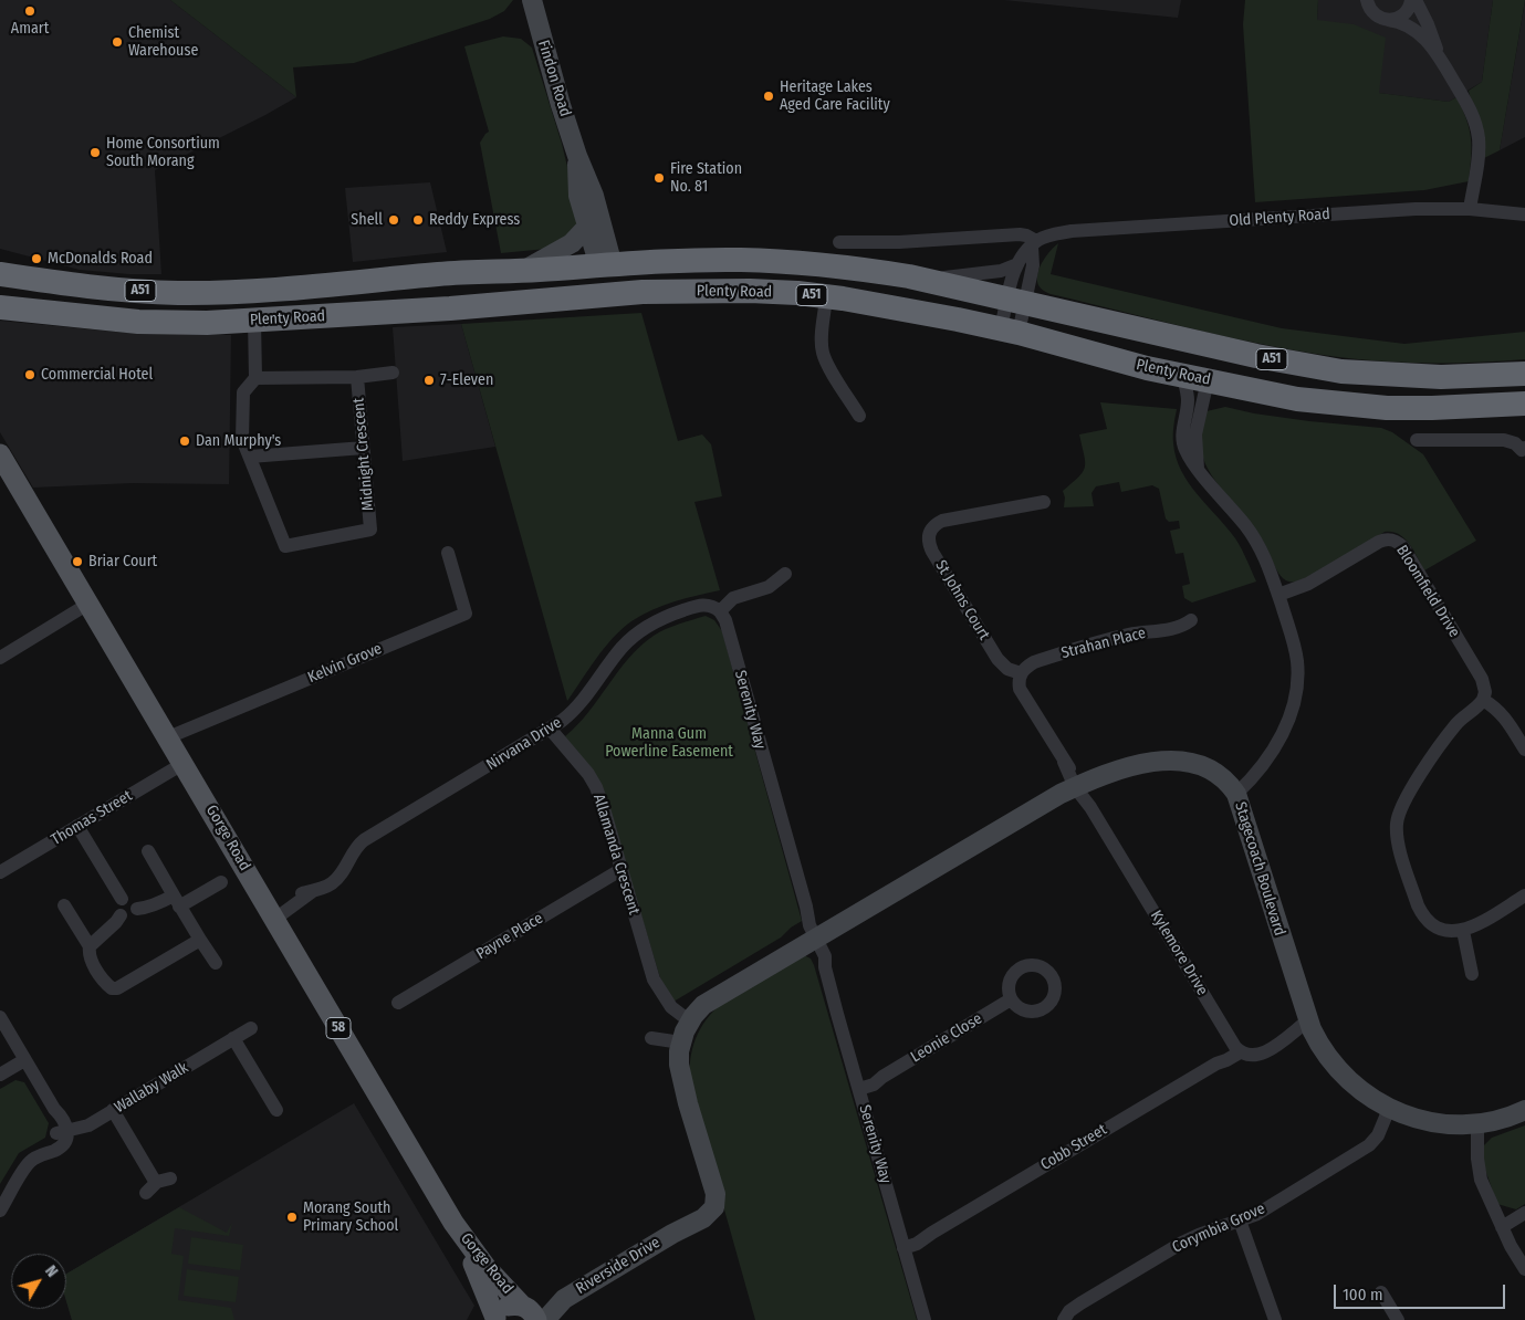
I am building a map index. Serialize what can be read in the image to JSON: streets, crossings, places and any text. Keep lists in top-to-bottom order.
{
  "streets": {
    "highway": ["Findon Road", "A51", "Plenty Road"],
    "main road": ["Gorge Road", "58"],
    "street": [
      "Old Plenty Road",
      "Midnight Crescent",
      "Bloomfield Drive",
      "St Johns Court",
      "Strahan Place",
      "Kelvin Grove",
      "Serenity Way",
      "Nirvana Drive",
      "Thomas Street",
      "Allamanda Crescent",
      "Stagecoach Boulevard",
      "Payne Place",
      "Kylemore Drive",
      "Leonie Close",
      "Wallaby Walk",
      "Cobb Street",
      "Corymbia Grove",
      "Riverside Drive"
    ]
  },
  "crossings": [
    ["Findon Road", "Plenty Road"],
    ["Plenty Road", "Midnight Crescent"],
    ["St Johns Court", "Strahan Place"],
    ["Kelvin Grove", "Gorge Road"],
    ["Serenity Way", "Nirvana Drive"],
    ["Serenity Way", "Stagecoach Boulevard"],
    ["Serenity Way", "Leonie Close"],
    ["Serenity Way", "Cobb Street"],
    ["Nirvana Drive", "Gorge Road"],
    ["Nirvana Drive", "Allamanda Crescent"],
    ["Thomas Street", "Gorge Road"],
    ["Gorge Road", "58"],
    ["Gorge Road", "Riverside Drive"],
    ["Allamanda Crescent", "Payne Place"],
    ["Stagecoach Boulevard", "Kylemore Drive"],
    ["Stagecoach Boulevard", "Corymbia Grove"],
    ["Kylemore Drive", "Cobb Street"],
    ["58", "Riverside Drive"]
  ],
  "parks": ["Manna Gum Powerline Easement"],
  "places": [
    "Amart",
    "Chemist Warehouse",
    "Heritage Lakes Aged Care Facility",
    "Home Consortium South Morang",
    "Fire Station No. 81",
    "Shell",
    "Reddy Express",
    "McDonalds Road",
    "Commercial Hotel",
    "7-Eleven",
    "Dan Murphy's",
    "Briar Court",
    "Morang South Primary School"
  ],
  "scale_bar": "100 m",
  "north": "top right"
}
